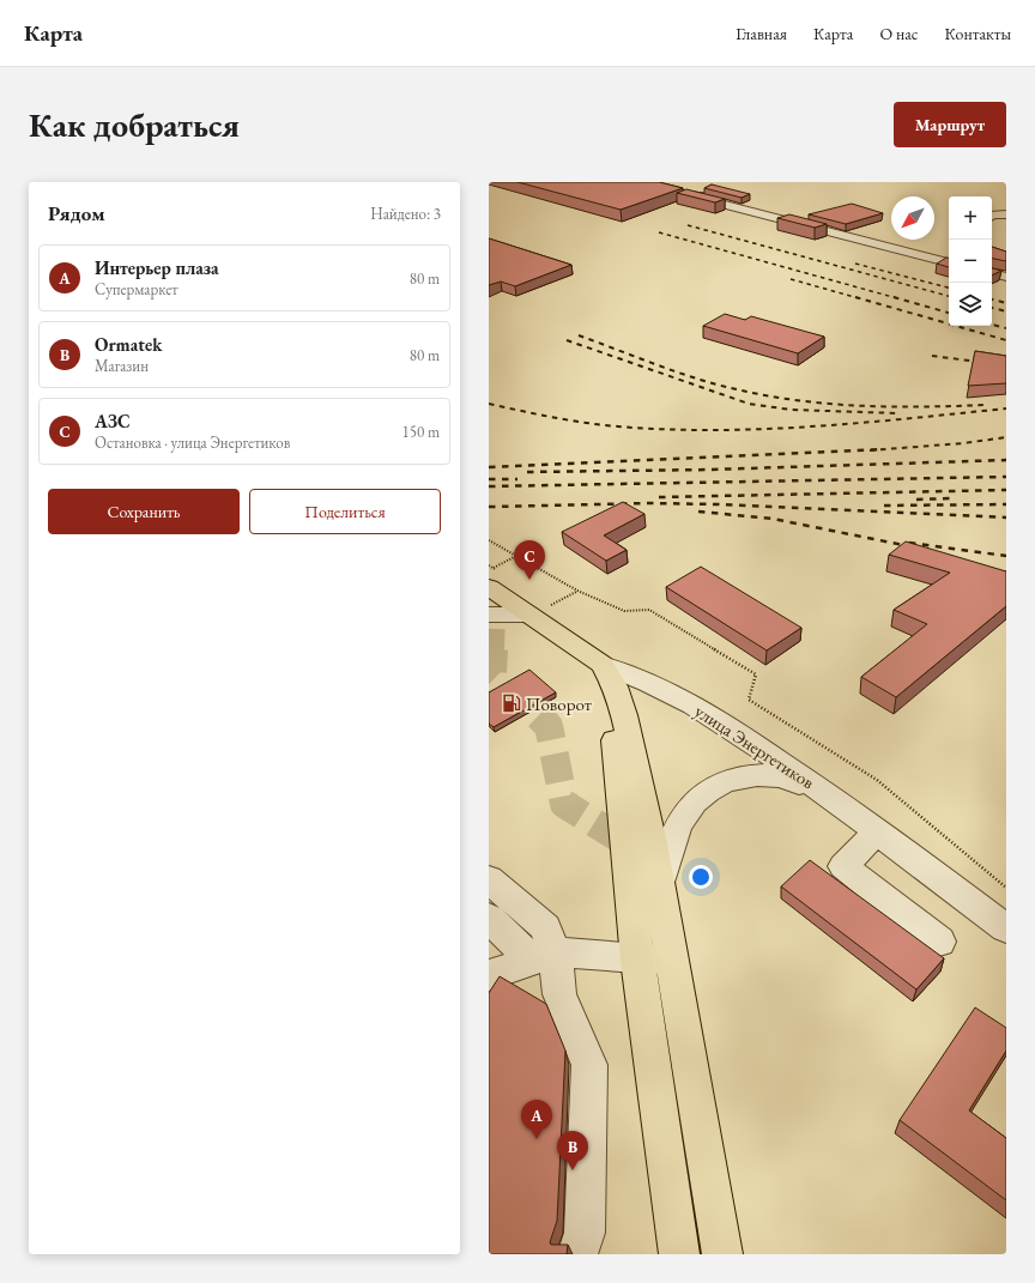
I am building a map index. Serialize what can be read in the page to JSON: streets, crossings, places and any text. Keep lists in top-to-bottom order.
{
  "streets": {
    "main road": ["улица Энергетиков"]
  },
  "places": {
    "fuel station": ["Поворот"]
  },
  "north": "bottom left",
  "page": {
    "header": "Карта",
    "nav": [
      "Главная",
      "Карта",
      "О нас",
      "Контакты"
    ],
    "buttons": [
      "Маршрут",
      ["Сохранить", "Поделиться"]
    ],
    "title": "Как добраться",
    "heading": ["Рядом", "Найдено: 3"],
    "map_buttons": ["+", "−"],
    "list": [
      {
        "mark": "A",
        "name": "Интерьер плаза",
        "note": "Супермаркет",
        "value": "80 m"
      },
      {
        "mark": "B",
        "name": "Ormatek",
        "note": "Магазин",
        "value": "80 m"
      },
      {
        "mark": "C",
        "name": "АЗС",
        "note": "Остановка · улица Энергетиков",
        "value": "150 m"
      }
    ],
    "pins": ["C", "A", "B"]
  }
}
